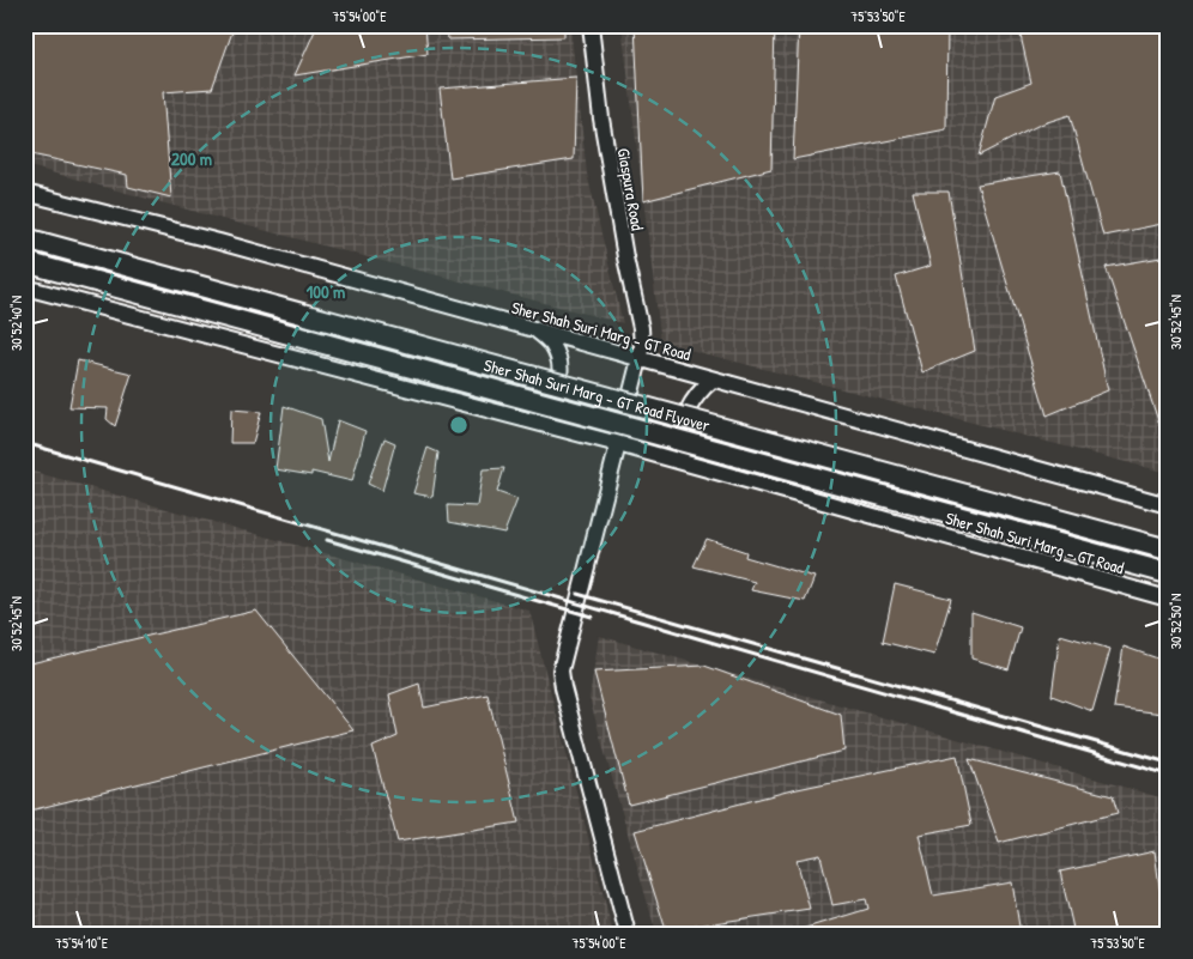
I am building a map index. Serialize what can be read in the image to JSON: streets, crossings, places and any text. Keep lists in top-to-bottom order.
{
  "streets": {
    "highway": ["Sher Shah Suri Marg - GT Road Flyover"],
    "street": ["Giaspura Road", "Sher Shah Suri Marg - GT Road"]
  },
  "crossings": [
    ["Giaspura Road", "Sher Shah Suri Marg - GT Road"]
  ],
  "coordinates": [
    "75°54'00\"E",
    "75°53'50\"E",
    "30°52'45\"N",
    "30°52'40\"N",
    "30°52'50\"N",
    "75°54'10\"E"
  ],
  "rings": ["200 m", "100 m"]
}
